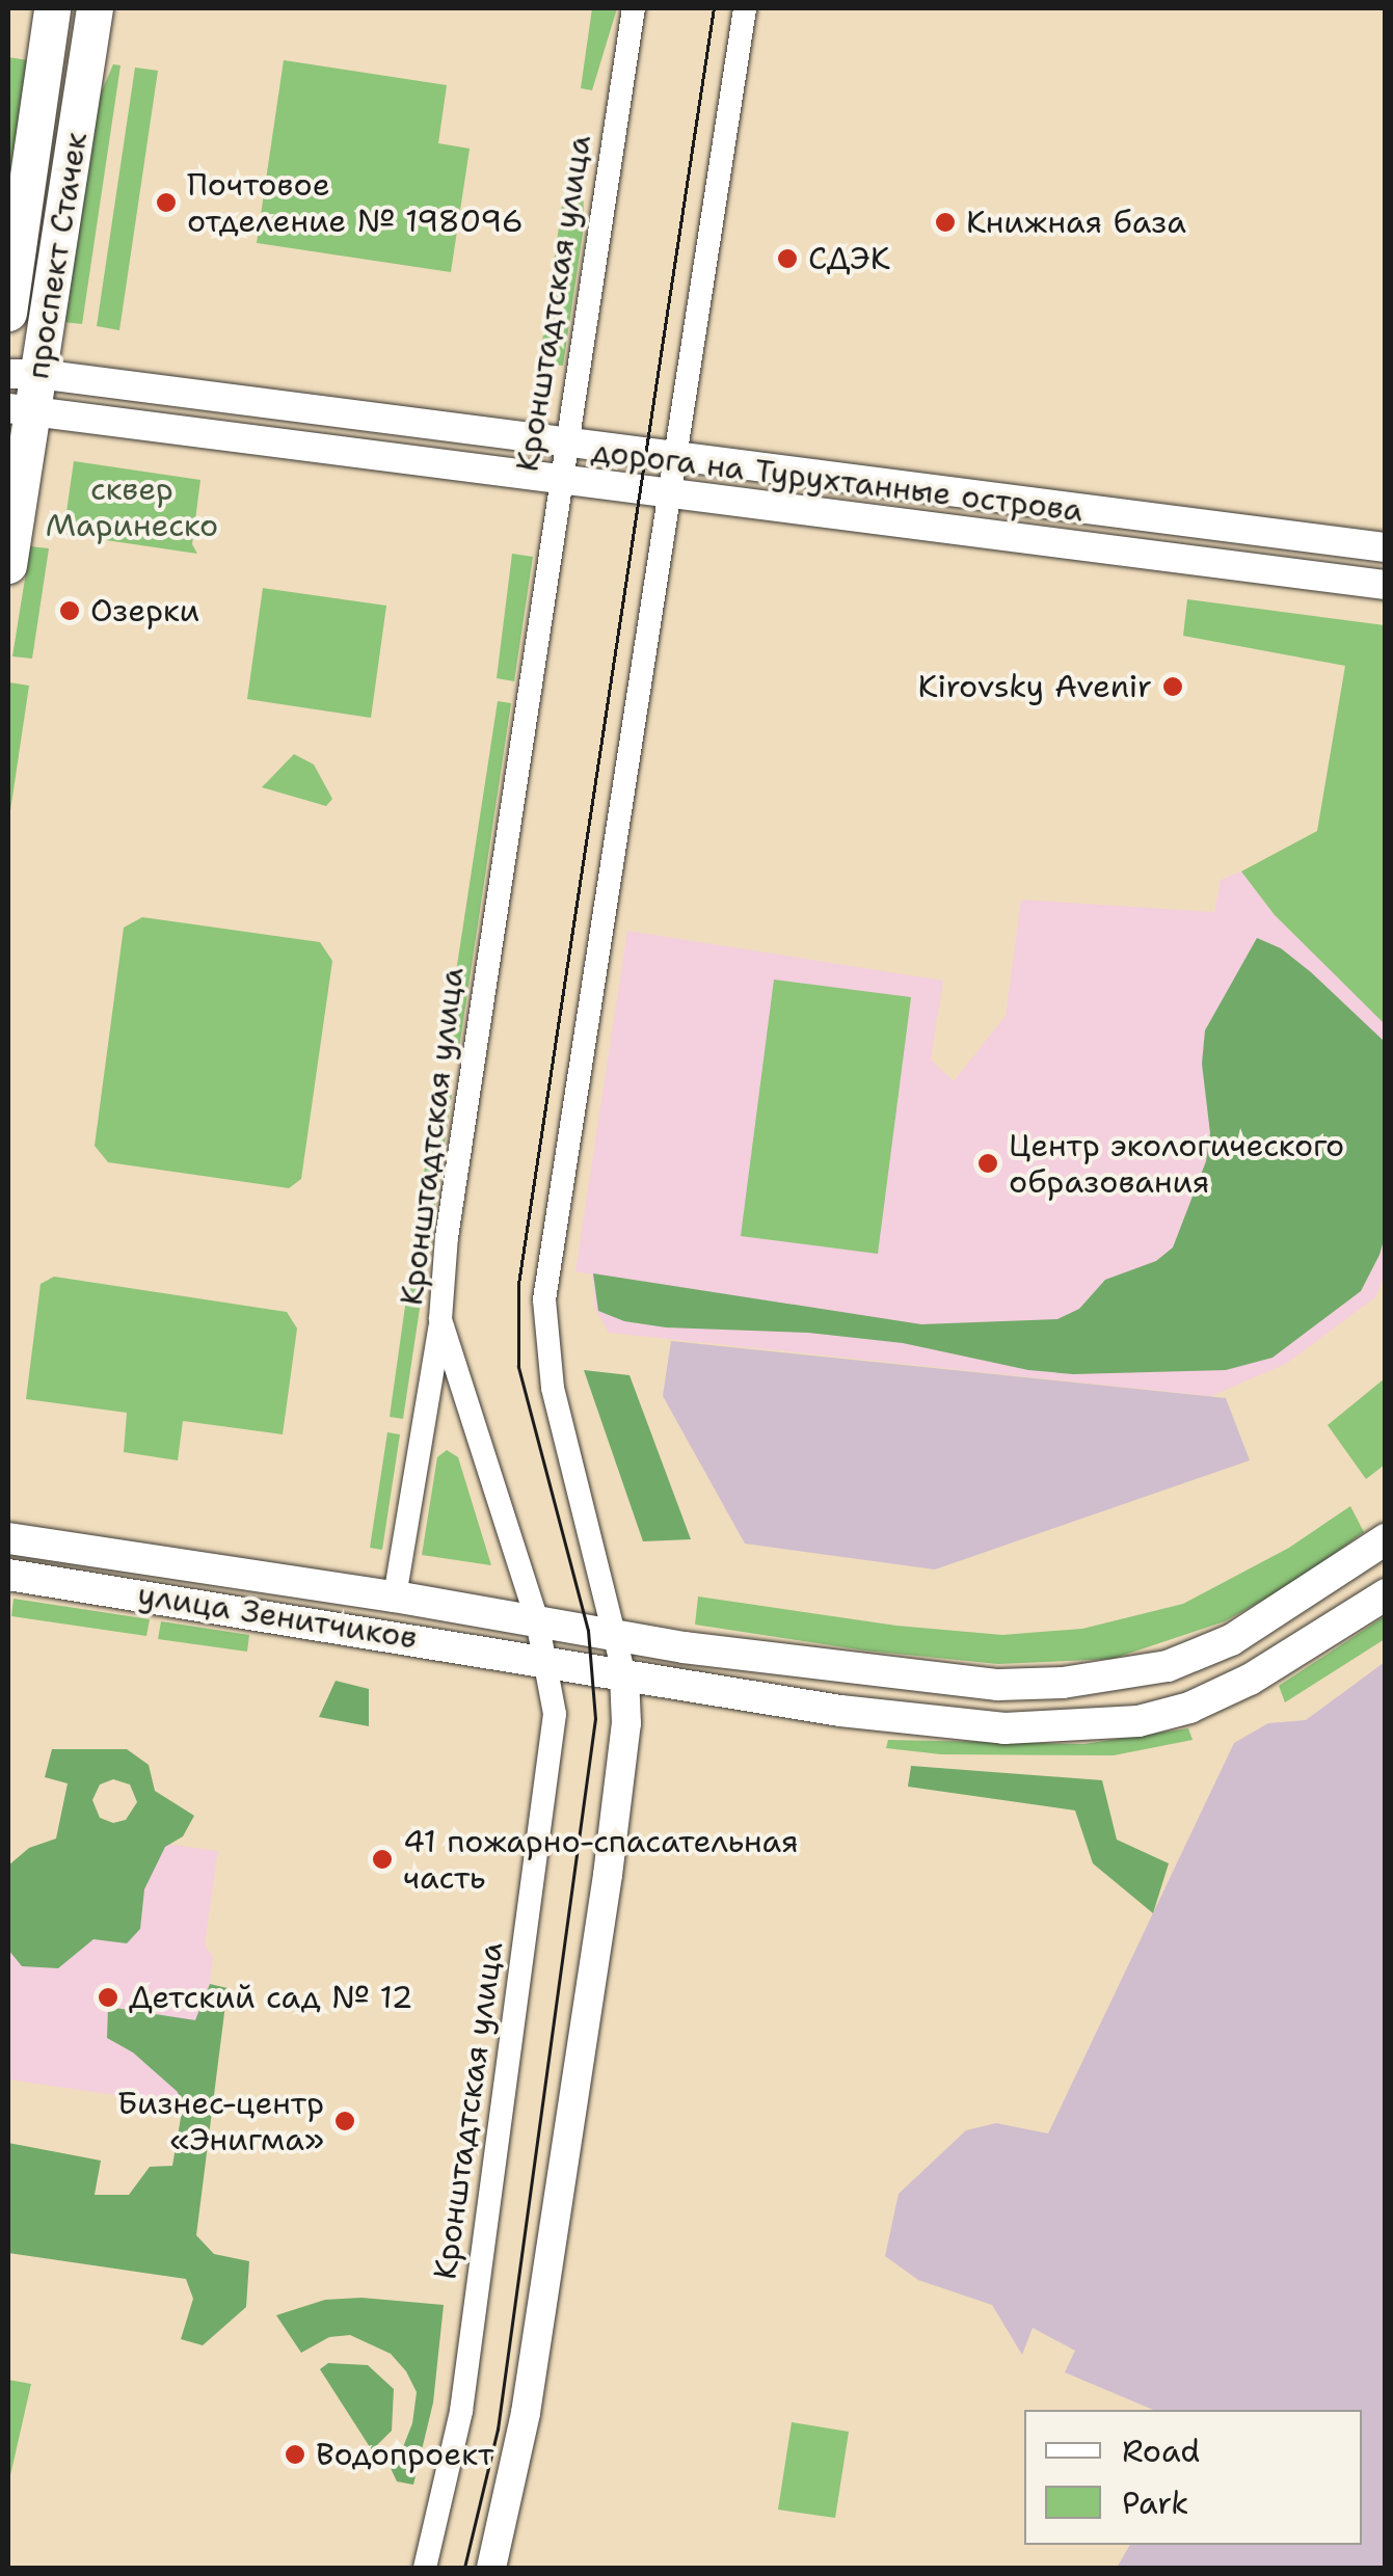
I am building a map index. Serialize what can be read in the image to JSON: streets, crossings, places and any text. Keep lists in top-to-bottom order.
{
  "streets": {
    "main road": ["проспект Стачек", "улица Зенитчиков"],
    "street": ["Кронштадтская улица", "дорога на Турухтанные острова"]
  },
  "crossings": [
    ["проспект Стачек", "дорога на Турухтанные острова"],
    ["Кронштадтская улица", "дорога на Турухтанные острова"],
    ["Кронштадтская улица", "улица Зенитчиков"]
  ],
  "parks": ["сквер Маринеско"],
  "places": [
    "Почтовое отделение № 198096",
    "Книжная база",
    "СДЭК",
    "Озерки",
    "Kirovsky Avenir",
    "Центр экологического образования",
    "41 пожарно-спасательная часть",
    "Детский сад № 12",
    "Бизнес-центр «Энигма»",
    "Водопроект"
  ],
  "legend": ["Road", "Park"]
}
